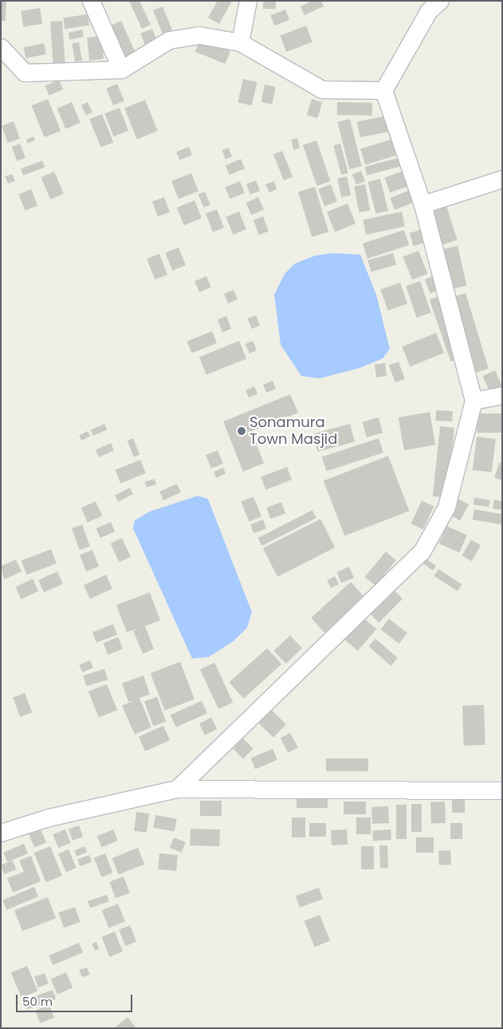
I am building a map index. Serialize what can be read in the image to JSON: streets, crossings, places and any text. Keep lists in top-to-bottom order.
{
  "places": ["Sonamura Town Masjid"],
  "scale_bar": "50 m"
}
